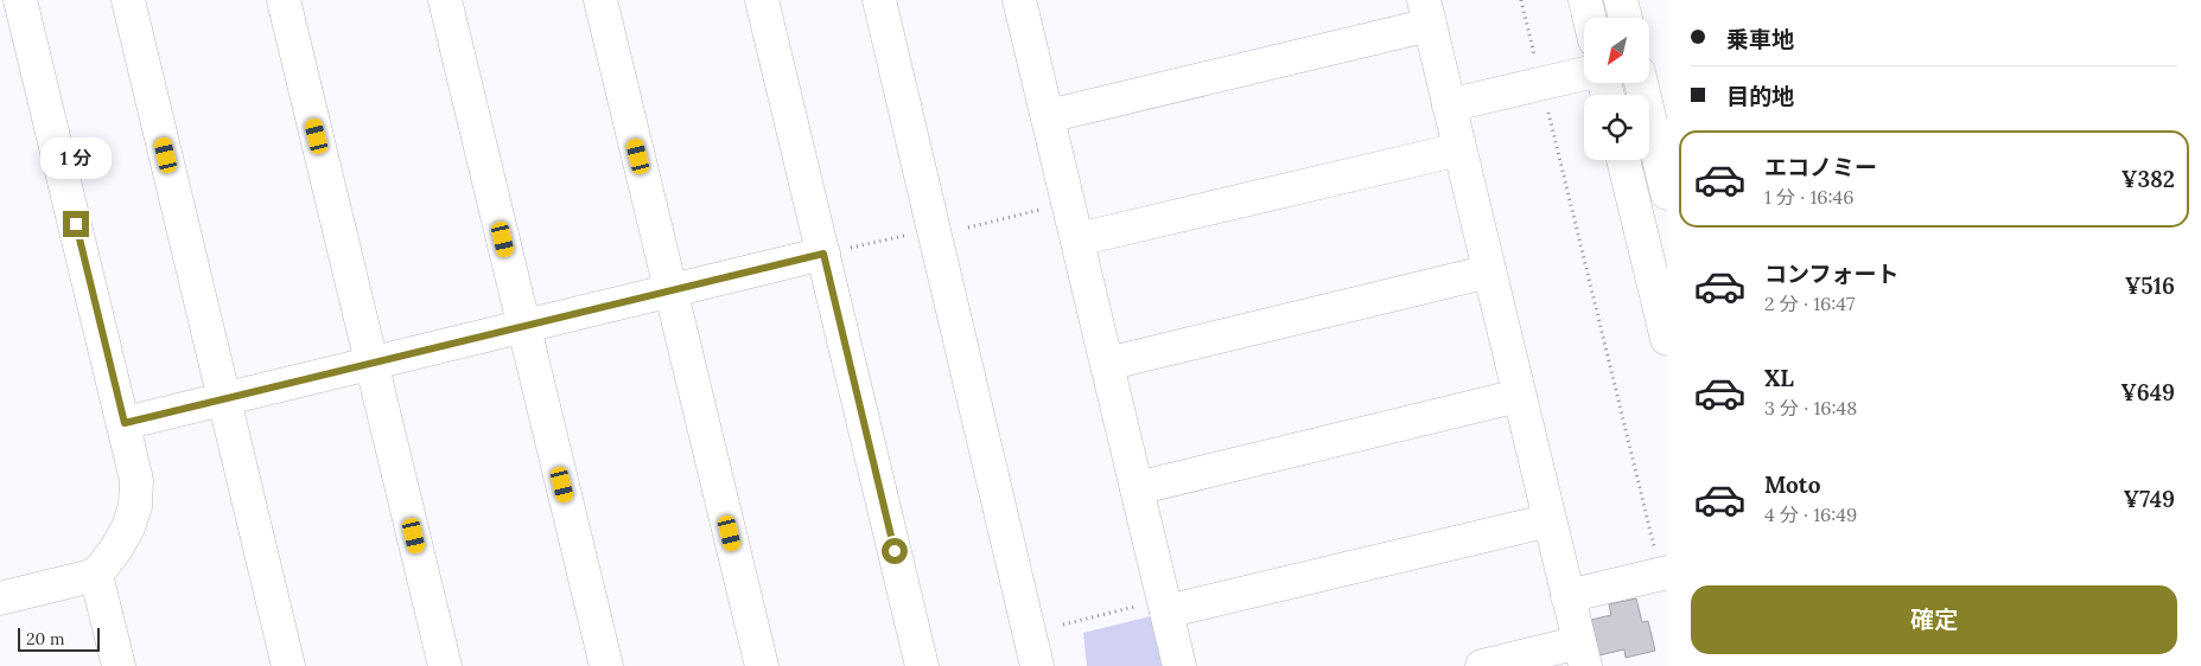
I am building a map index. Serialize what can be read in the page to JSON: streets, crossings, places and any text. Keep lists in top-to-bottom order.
{
  "scale_bar": "20 m",
  "north": "bottom left",
  "page": {
    "banner": ["乗車地", "目的地"],
    "list": [
      {
        "name": "エコノミー",
        "note": "1 分 · 16:46",
        "value": "¥382"
      },
      {
        "name": "コンフォート",
        "note": "2 分 · 16:47",
        "value": "¥516"
      },
      {
        "name": "XL",
        "note": "3 分 · 16:48",
        "value": "¥649"
      },
      {
        "name": "Moto",
        "note": "4 分 · 16:49",
        "value": "¥749"
      }
    ],
    "bubble": "1 分",
    "buttons": "確定",
    "scale": "20 m"
  }
}
